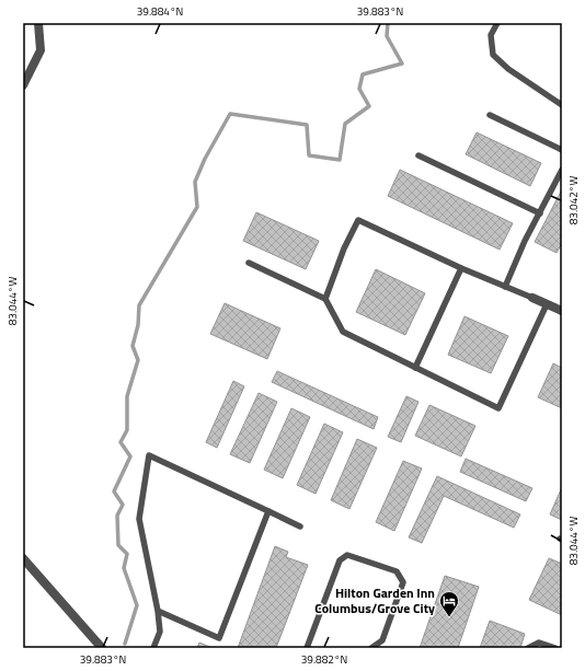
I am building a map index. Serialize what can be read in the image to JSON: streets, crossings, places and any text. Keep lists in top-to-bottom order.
{
  "places": {
    "hotel": ["Hilton Garden Inn Columbus/Grove City"]
  },
  "coordinates": [
    "39.884°N",
    "39.883°N",
    "83.042°W",
    "83.044°W",
    "39.882°N"
  ]
}
